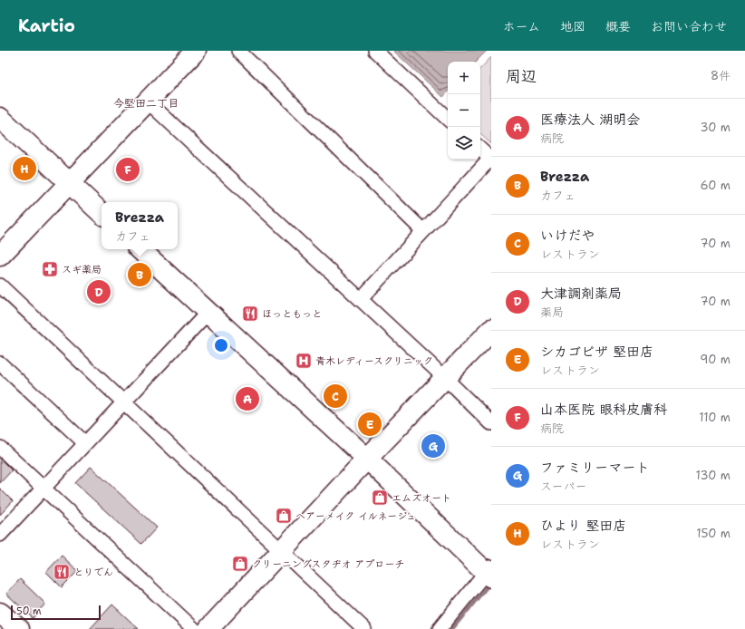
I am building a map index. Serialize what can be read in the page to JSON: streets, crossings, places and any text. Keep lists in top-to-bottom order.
{
  "districts": ["今堅田二丁目"],
  "places": {
    "pharmacy": ["スギ薬局"],
    "restaurant": ["ほっともっと", "とりでん"],
    "hospital": ["青木レディースクリニック"],
    "shop": ["エムズオート", "ヘアーメイク イルネージュ", "クリーニングスタヂオ アプローチ"]
  },
  "scale_bar": "50 m",
  "page": {
    "header": "Kartio",
    "nav": [
      "ホーム",
      "地図",
      "概要",
      "お問い合わせ"
    ],
    "heading": ["周辺", "8件"],
    "map_buttons": ["+", "−"],
    "list": [
      {
        "mark": "A",
        "name": "医療法人 湖明会",
        "note": "病院",
        "value": "30 m"
      },
      {
        "mark": "B",
        "name": "Brezza",
        "note": "カフェ",
        "value": "60 m"
      },
      {
        "mark": "C",
        "name": "いけだや",
        "note": "レストラン",
        "value": "70 m"
      },
      {
        "mark": "D",
        "name": "大津調剤薬局",
        "note": "薬局",
        "value": "70 m"
      },
      {
        "mark": "E",
        "name": "シカゴピザ 堅田店",
        "note": "レストラン",
        "value": "90 m"
      },
      {
        "mark": "F",
        "name": "山本医院 眼科皮膚科",
        "note": "病院",
        "value": "110 m"
      },
      {
        "mark": "G",
        "name": "ファミリーマート",
        "note": "スーパー",
        "value": "130 m"
      },
      {
        "mark": "H",
        "name": "ひより 堅田店",
        "note": "レストラン",
        "value": "150 m"
      }
    ],
    "pins": [
      "H",
      "F",
      "B",
      "D",
      "C",
      "A",
      "E",
      "G"
    ],
    "popup": ["Brezza", "カフェ"],
    "scale": "50 m"
  }
}
